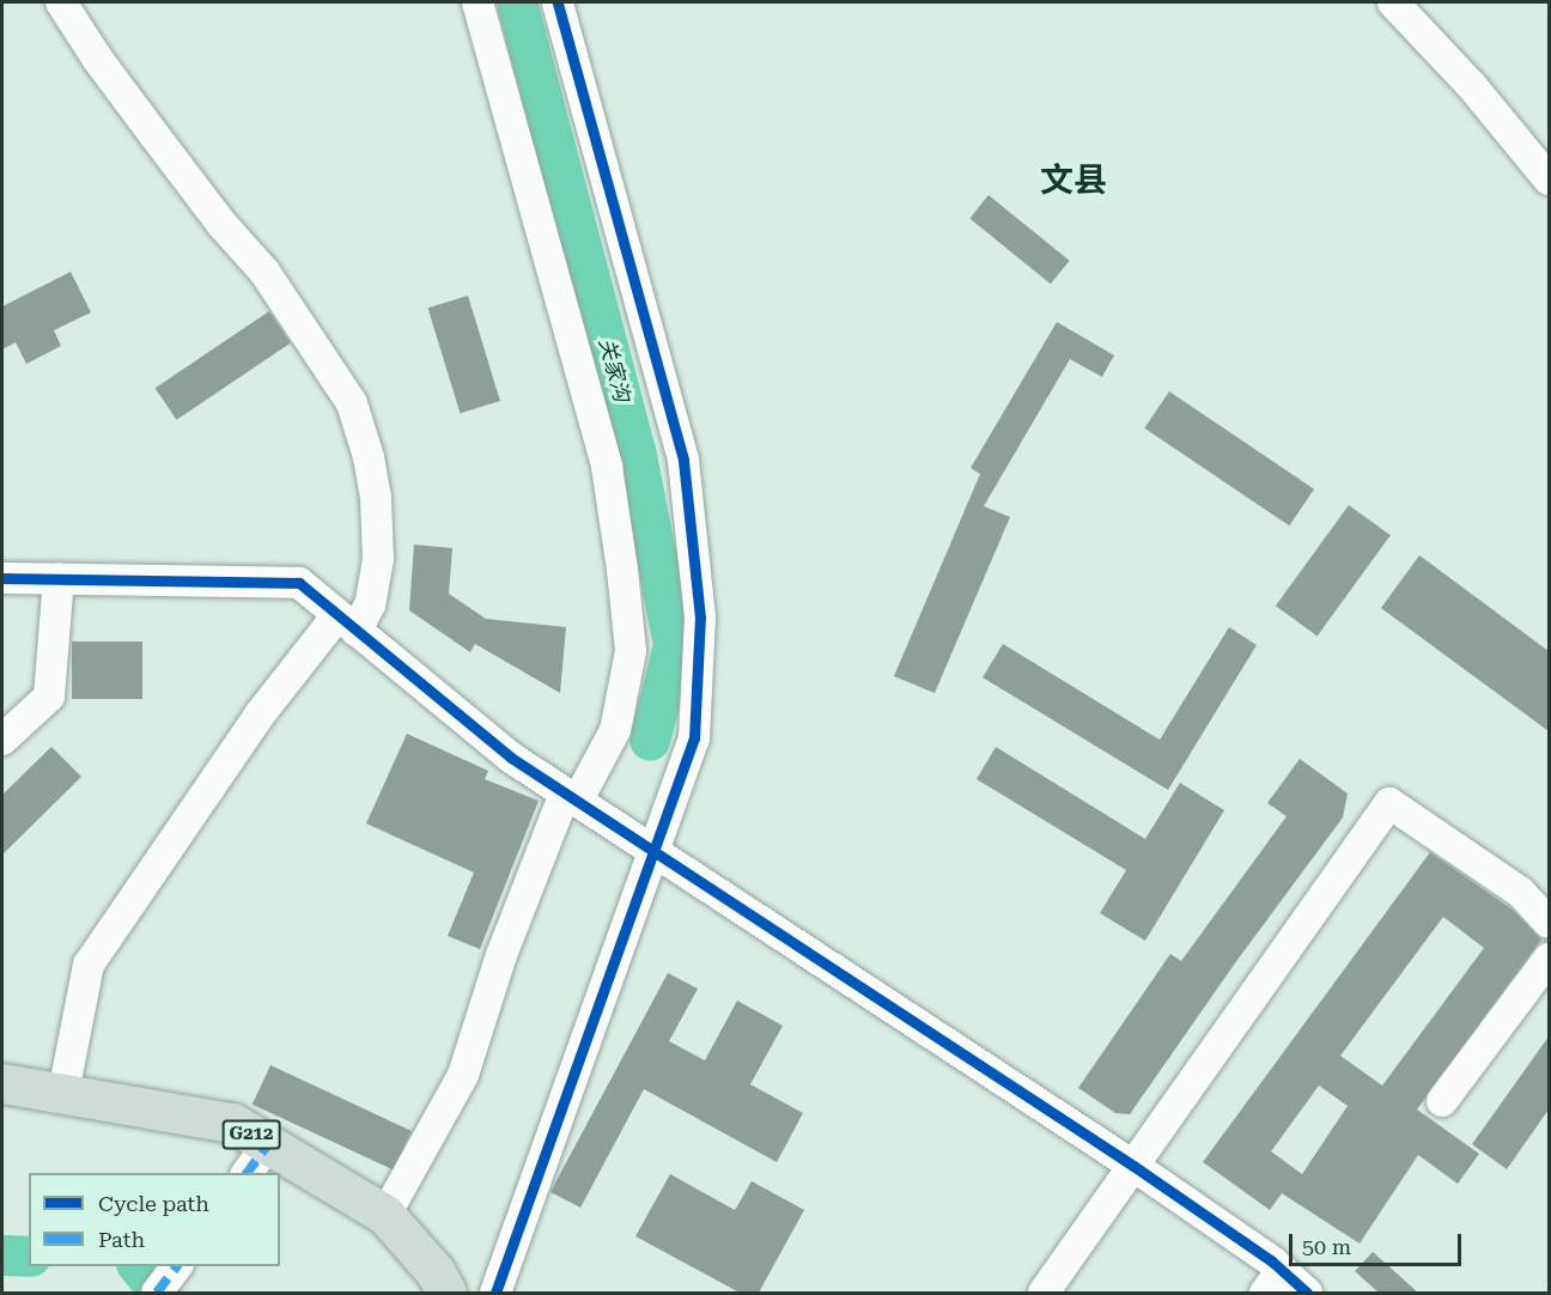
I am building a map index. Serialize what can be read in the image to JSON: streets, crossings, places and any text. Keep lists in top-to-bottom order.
{
  "streets": {
    "highway": ["G212"]
  },
  "districts": ["文县"],
  "water": ["关家沟"],
  "legend": ["Cycle path", "Path"],
  "scale_bar": "50 m"
}
